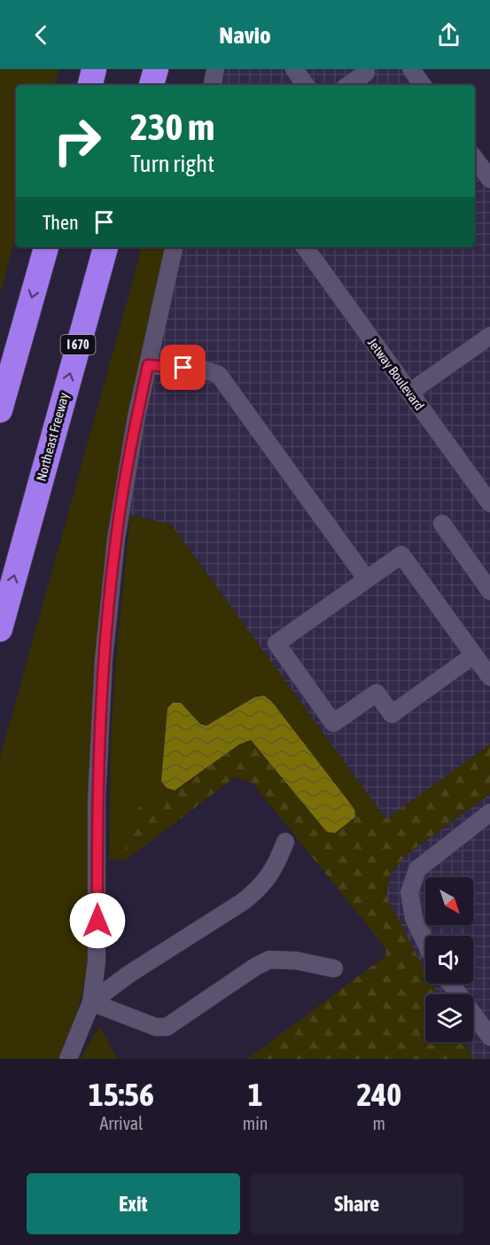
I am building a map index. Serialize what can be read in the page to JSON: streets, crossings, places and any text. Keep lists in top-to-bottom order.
{
  "streets": {
    "highway": ["I 670", "Northeast Freeway"],
    "street": ["Jetway Boulevard"]
  },
  "north": "bottom right",
  "page": {
    "header": "Navio",
    "turn": ["230 m", "Turn right"],
    "then": "Then",
    "eta": [
      "15:56",
      "Arrival",
      "1",
      "min",
      "240",
      "m"
    ],
    "buttons": ["Exit", "Share"]
  }
}
